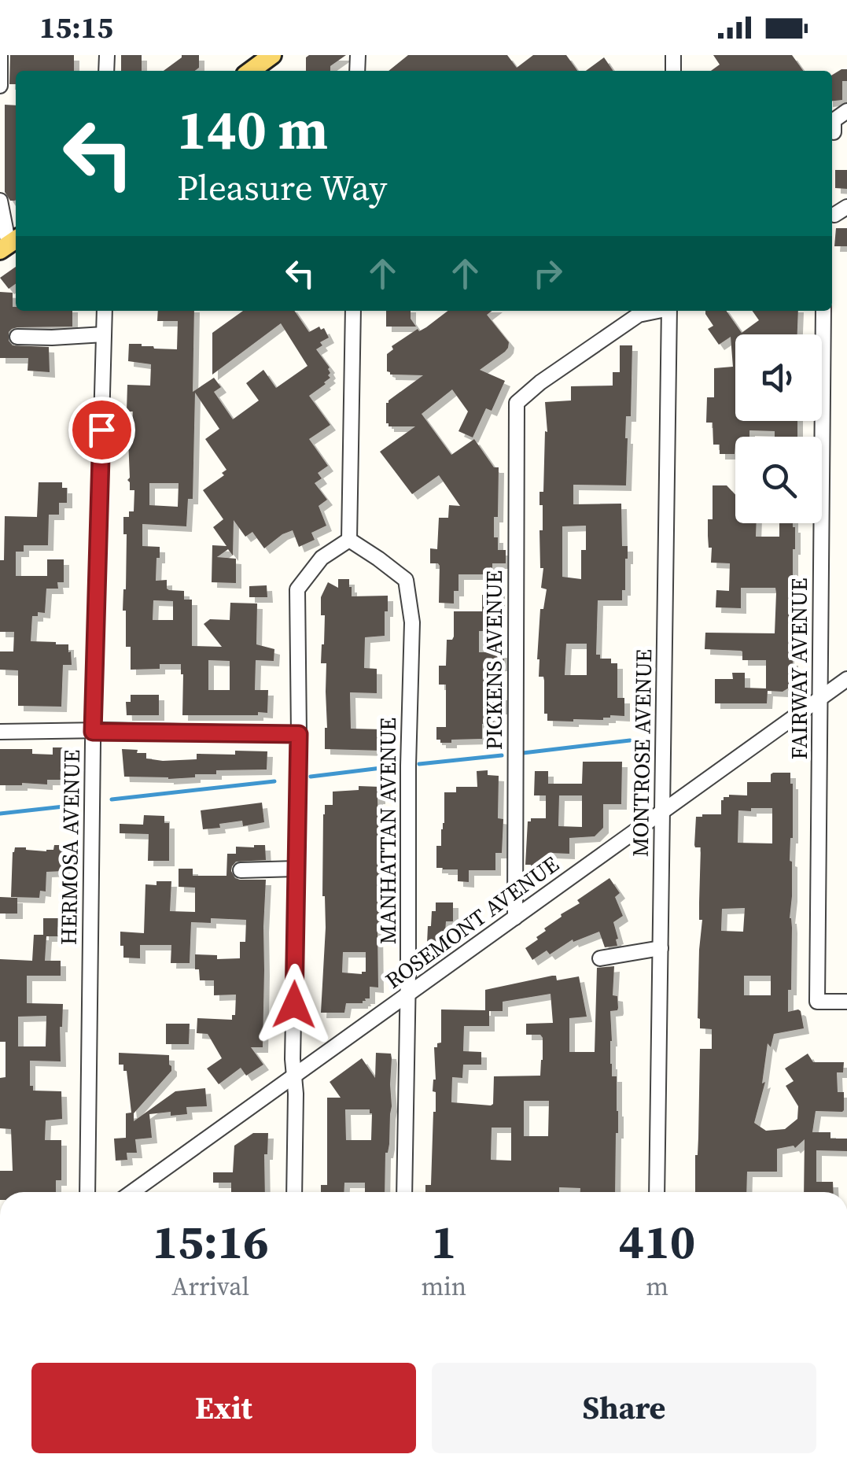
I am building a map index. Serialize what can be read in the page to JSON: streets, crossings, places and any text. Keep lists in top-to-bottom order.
{
  "streets": {
    "street": [
      "PICKENS AVENUE",
      "FAIRWAY AVENUE",
      "MONTROSE AVENUE",
      "MANHATTAN AVENUE",
      "HERMOSA AVENUE",
      "ROSEMONT AVENUE"
    ]
  },
  "crossings": [
    ["PICKENS AVENUE", "ROSEMONT AVENUE"],
    ["FAIRWAY AVENUE", "ROSEMONT AVENUE"],
    ["MONTROSE AVENUE", "ROSEMONT AVENUE"],
    ["MANHATTAN AVENUE", "ROSEMONT AVENUE"]
  ],
  "page": {
    "status": "15:15",
    "turn": ["140 m", "Pleasure Way"],
    "eta": [
      "15:16",
      "Arrival",
      "1",
      "min",
      "410",
      "m"
    ],
    "buttons": ["Exit", "Share"]
  }
}
